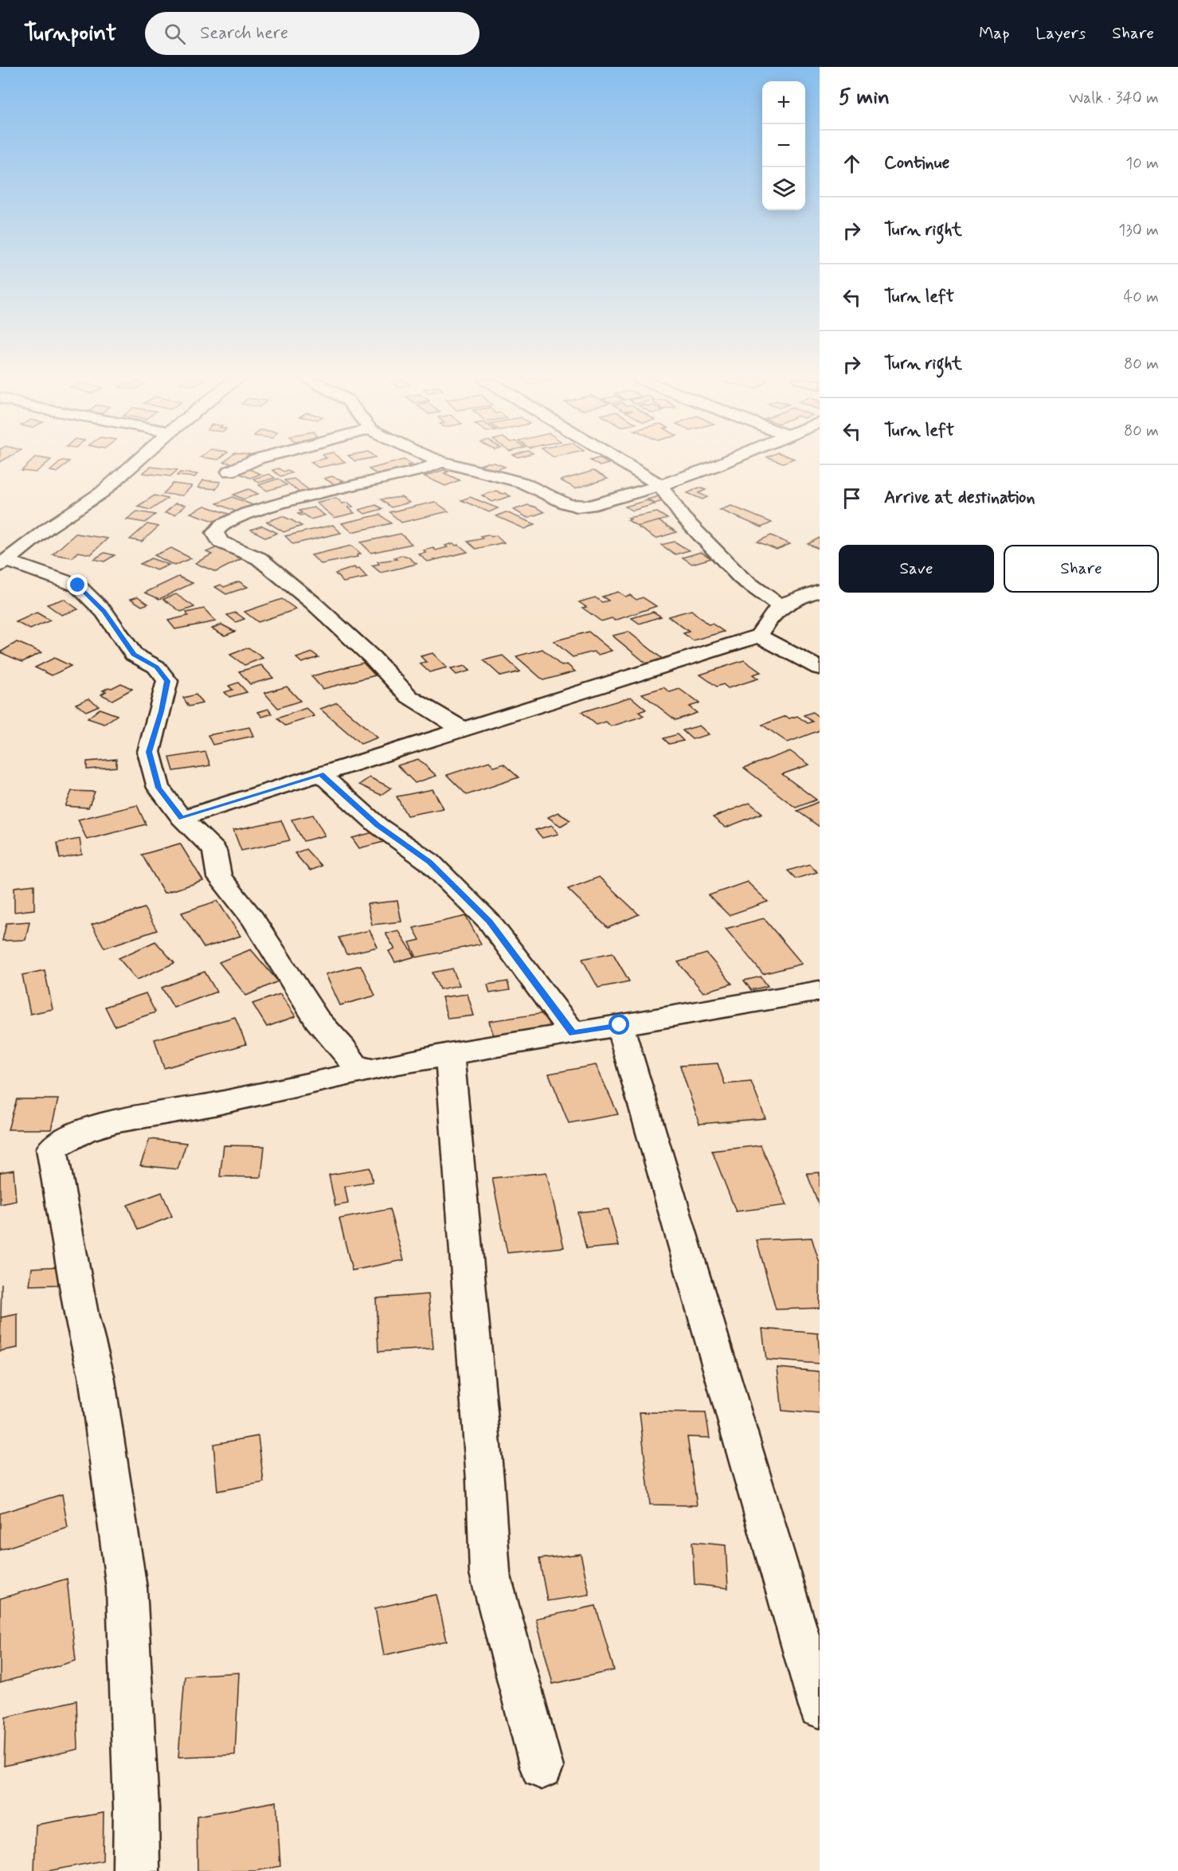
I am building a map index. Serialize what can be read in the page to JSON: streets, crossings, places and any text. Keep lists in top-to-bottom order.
{
  "page": {
    "header": "Turnpoint",
    "search": "Search here",
    "nav": ["Map", "Layers", "Share"],
    "heading": ["5 min", "Walk · 340 m"],
    "map_buttons": ["+", "−"],
    "list": [
      ["Continue", "10 m"],
      ["Turn right", "130 m"],
      ["Turn left", "40 m"],
      ["Turn right", "80 m"],
      ["Turn left", "80 m"],
      "Arrive at destination"
    ],
    "buttons": ["Save", "Share"]
  }
}
